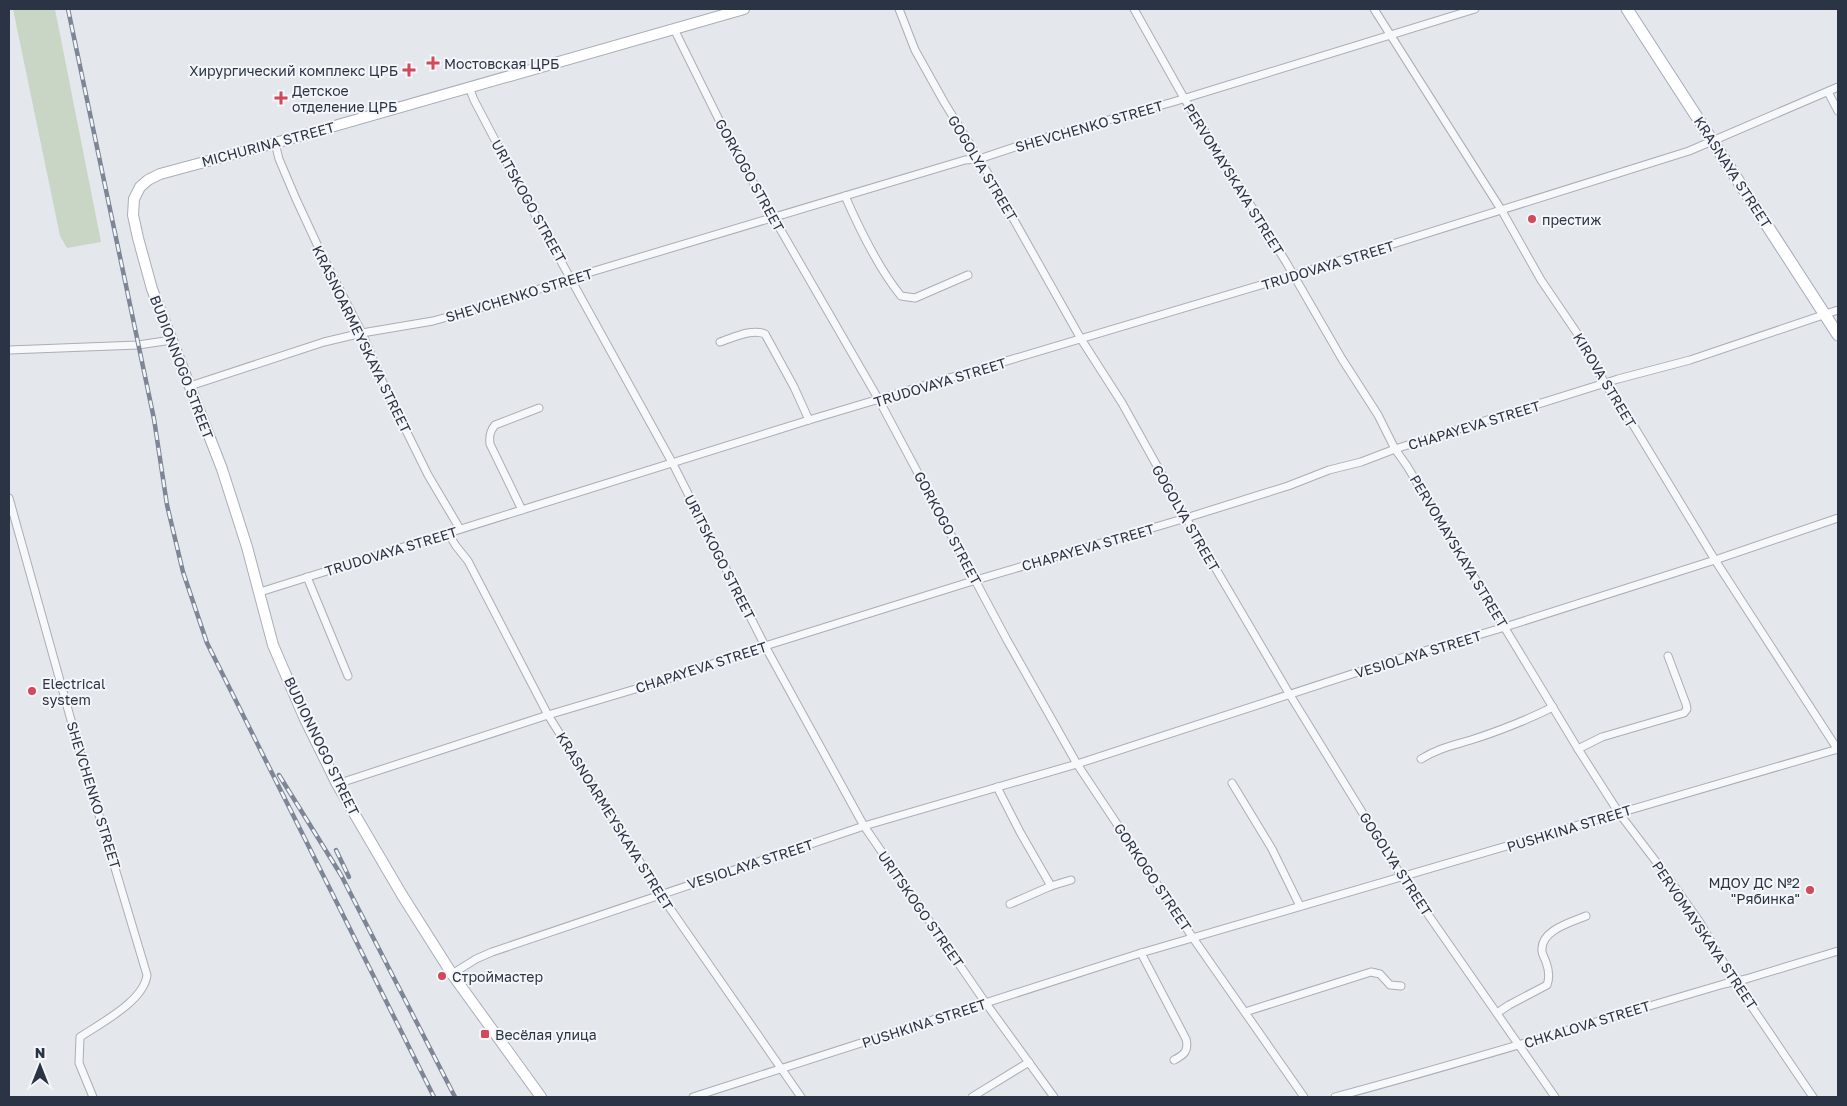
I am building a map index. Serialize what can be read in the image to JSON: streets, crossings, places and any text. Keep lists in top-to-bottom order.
{
  "streets": {
    "main road": ["KRASNAYA STREET"],
    "street": [
      "SHEVCHENKO STREET",
      "MICHURINA STREET",
      "GOGOLYA STREET",
      "GORKOGO STREET",
      "PERVOMAYSKAYA STREET",
      "URITSKOGO STREET",
      "TRUDOVAYA STREET",
      "KRASNOARMEYSKAYA STREET",
      "BUDIONNOGO STREET",
      "KIROVA STREET",
      "CHAPAYEVA STREET",
      "VESIOLAYA STREET",
      "PUSHKINA STREET",
      "CHKALOVA STREET"
    ]
  },
  "crossings": [
    ["SHEVCHENKO STREET", "GOGOLYA STREET"],
    ["SHEVCHENKO STREET", "GORKOGO STREET"],
    ["SHEVCHENKO STREET", "PERVOMAYSKAYA STREET"],
    ["SHEVCHENKO STREET", "URITSKOGO STREET"],
    ["SHEVCHENKO STREET", "KRASNOARMEYSKAYA STREET"],
    ["SHEVCHENKO STREET", "BUDIONNOGO STREET"],
    ["SHEVCHENKO STREET", "KIROVA STREET"],
    ["MICHURINA STREET", "GORKOGO STREET"],
    ["MICHURINA STREET", "URITSKOGO STREET"],
    ["MICHURINA STREET", "KRASNOARMEYSKAYA STREET"],
    ["MICHURINA STREET", "BUDIONNOGO STREET"],
    ["GOGOLYA STREET", "TRUDOVAYA STREET"],
    ["GOGOLYA STREET", "CHAPAYEVA STREET"],
    ["GOGOLYA STREET", "VESIOLAYA STREET"],
    ["GOGOLYA STREET", "PUSHKINA STREET"],
    ["GOGOLYA STREET", "CHKALOVA STREET"],
    ["KRASNAYA STREET", "TRUDOVAYA STREET"],
    ["KRASNAYA STREET", "CHAPAYEVA STREET"],
    ["GORKOGO STREET", "TRUDOVAYA STREET"],
    ["GORKOGO STREET", "CHAPAYEVA STREET"],
    ["GORKOGO STREET", "VESIOLAYA STREET"],
    ["GORKOGO STREET", "PUSHKINA STREET"],
    ["PERVOMAYSKAYA STREET", "TRUDOVAYA STREET"],
    ["PERVOMAYSKAYA STREET", "CHAPAYEVA STREET"],
    ["PERVOMAYSKAYA STREET", "VESIOLAYA STREET"],
    ["PERVOMAYSKAYA STREET", "PUSHKINA STREET"],
    ["PERVOMAYSKAYA STREET", "CHKALOVA STREET"],
    ["URITSKOGO STREET", "TRUDOVAYA STREET"],
    ["URITSKOGO STREET", "CHAPAYEVA STREET"],
    ["URITSKOGO STREET", "VESIOLAYA STREET"],
    ["URITSKOGO STREET", "PUSHKINA STREET"],
    ["TRUDOVAYA STREET", "KRASNOARMEYSKAYA STREET"],
    ["TRUDOVAYA STREET", "BUDIONNOGO STREET"],
    ["TRUDOVAYA STREET", "KIROVA STREET"],
    ["KRASNOARMEYSKAYA STREET", "CHAPAYEVA STREET"],
    ["KRASNOARMEYSKAYA STREET", "VESIOLAYA STREET"],
    ["KRASNOARMEYSKAYA STREET", "PUSHKINA STREET"],
    ["BUDIONNOGO STREET", "CHAPAYEVA STREET"],
    ["BUDIONNOGO STREET", "VESIOLAYA STREET"],
    ["KIROVA STREET", "CHAPAYEVA STREET"],
    ["KIROVA STREET", "VESIOLAYA STREET"],
    ["KIROVA STREET", "PUSHKINA STREET"]
  ],
  "places": {
    "health": ["Мостовская ЦРБ", "Хирургический комплекс ЦРБ", "Детское отделение ЦРБ"],
    "other": [
      "престиж",
      "Electrical system",
      "МДОУ ДС №2 \"Рябинка\"",
      "Строймастер"
    ],
    "transit": ["Весёлая улица"]
  },
  "north": "top"
}
